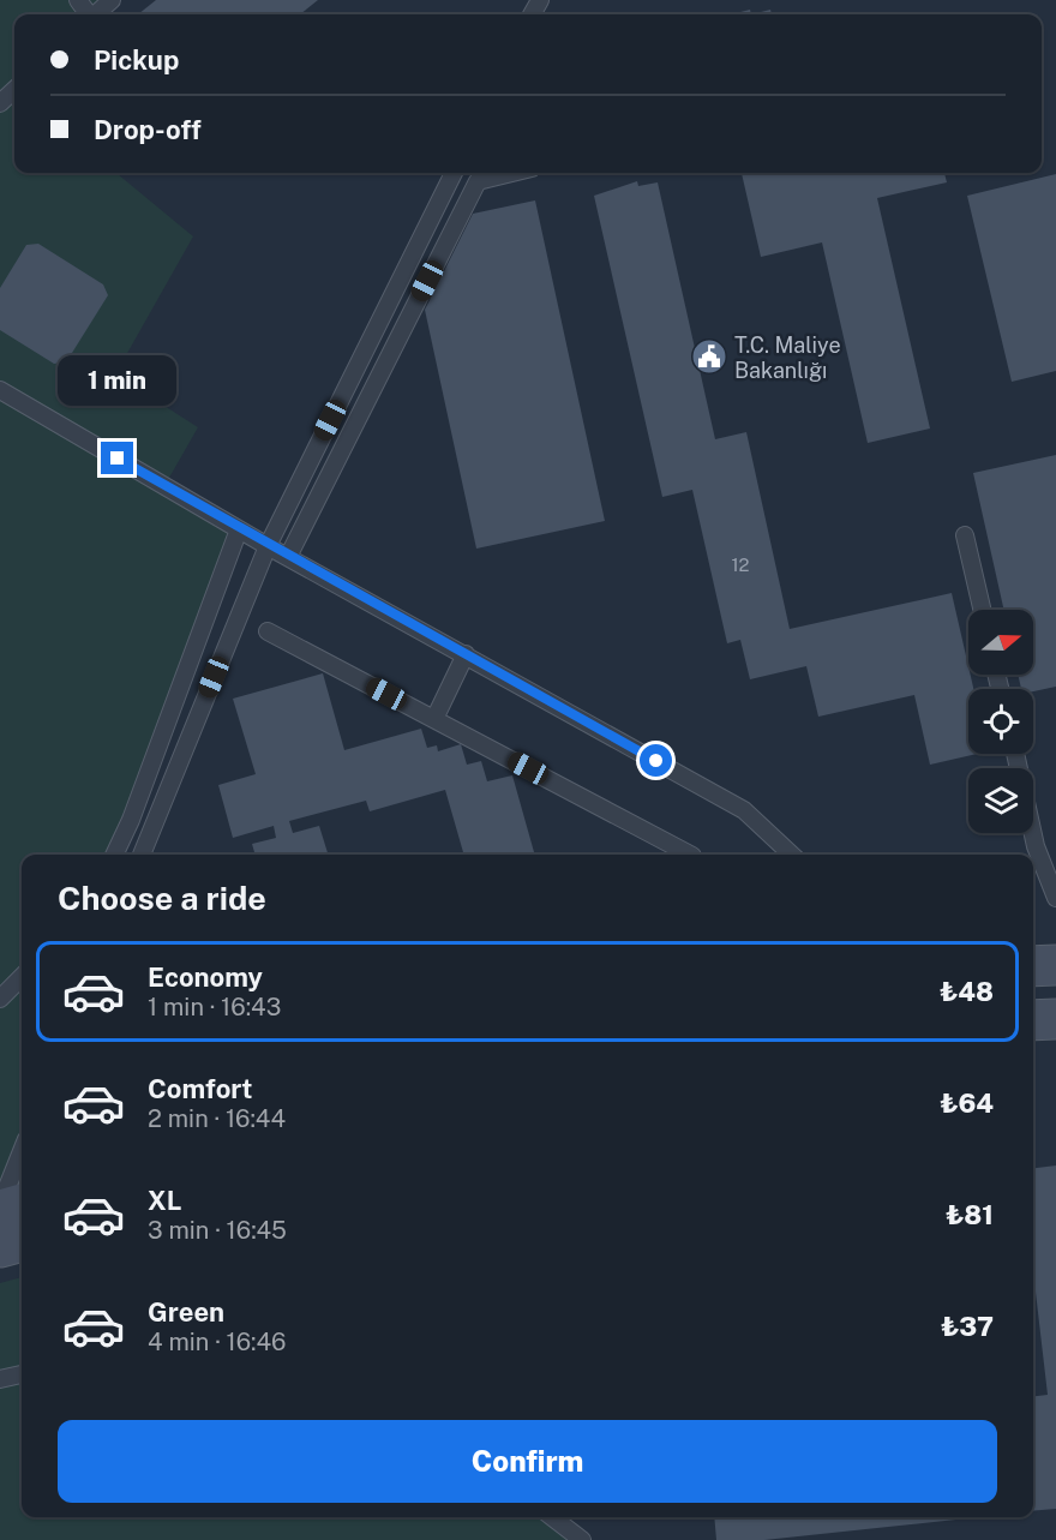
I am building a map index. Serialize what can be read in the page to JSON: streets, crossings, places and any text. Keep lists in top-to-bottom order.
{
  "places": {
    "public building": ["T.C. Maliye Bakanlığı"]
  },
  "house_numbers": ["12"],
  "north": "right",
  "page": {
    "banner": ["Pickup", "Drop-off"],
    "bubble": "1 min",
    "heading": "Choose a ride",
    "list": [
      {
        "name": "Economy",
        "note": "1 min · 16:43",
        "value": "₺48"
      },
      {
        "name": "Comfort",
        "note": "2 min · 16:44",
        "value": "₺64"
      },
      {
        "name": "XL",
        "note": "3 min · 16:45",
        "value": "₺81"
      },
      {
        "name": "Green",
        "note": "4 min · 16:46",
        "value": "₺37"
      }
    ],
    "buttons": "Confirm"
  }
}
